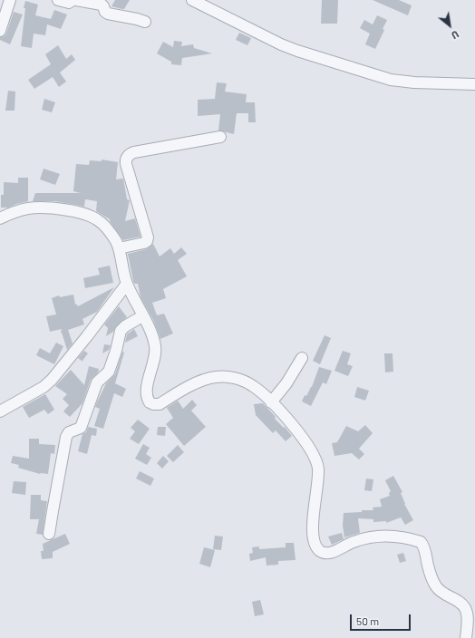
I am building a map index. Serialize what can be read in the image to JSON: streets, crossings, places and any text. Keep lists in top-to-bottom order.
{
  "scale_bar": "50 m",
  "north": "bottom right"
}
